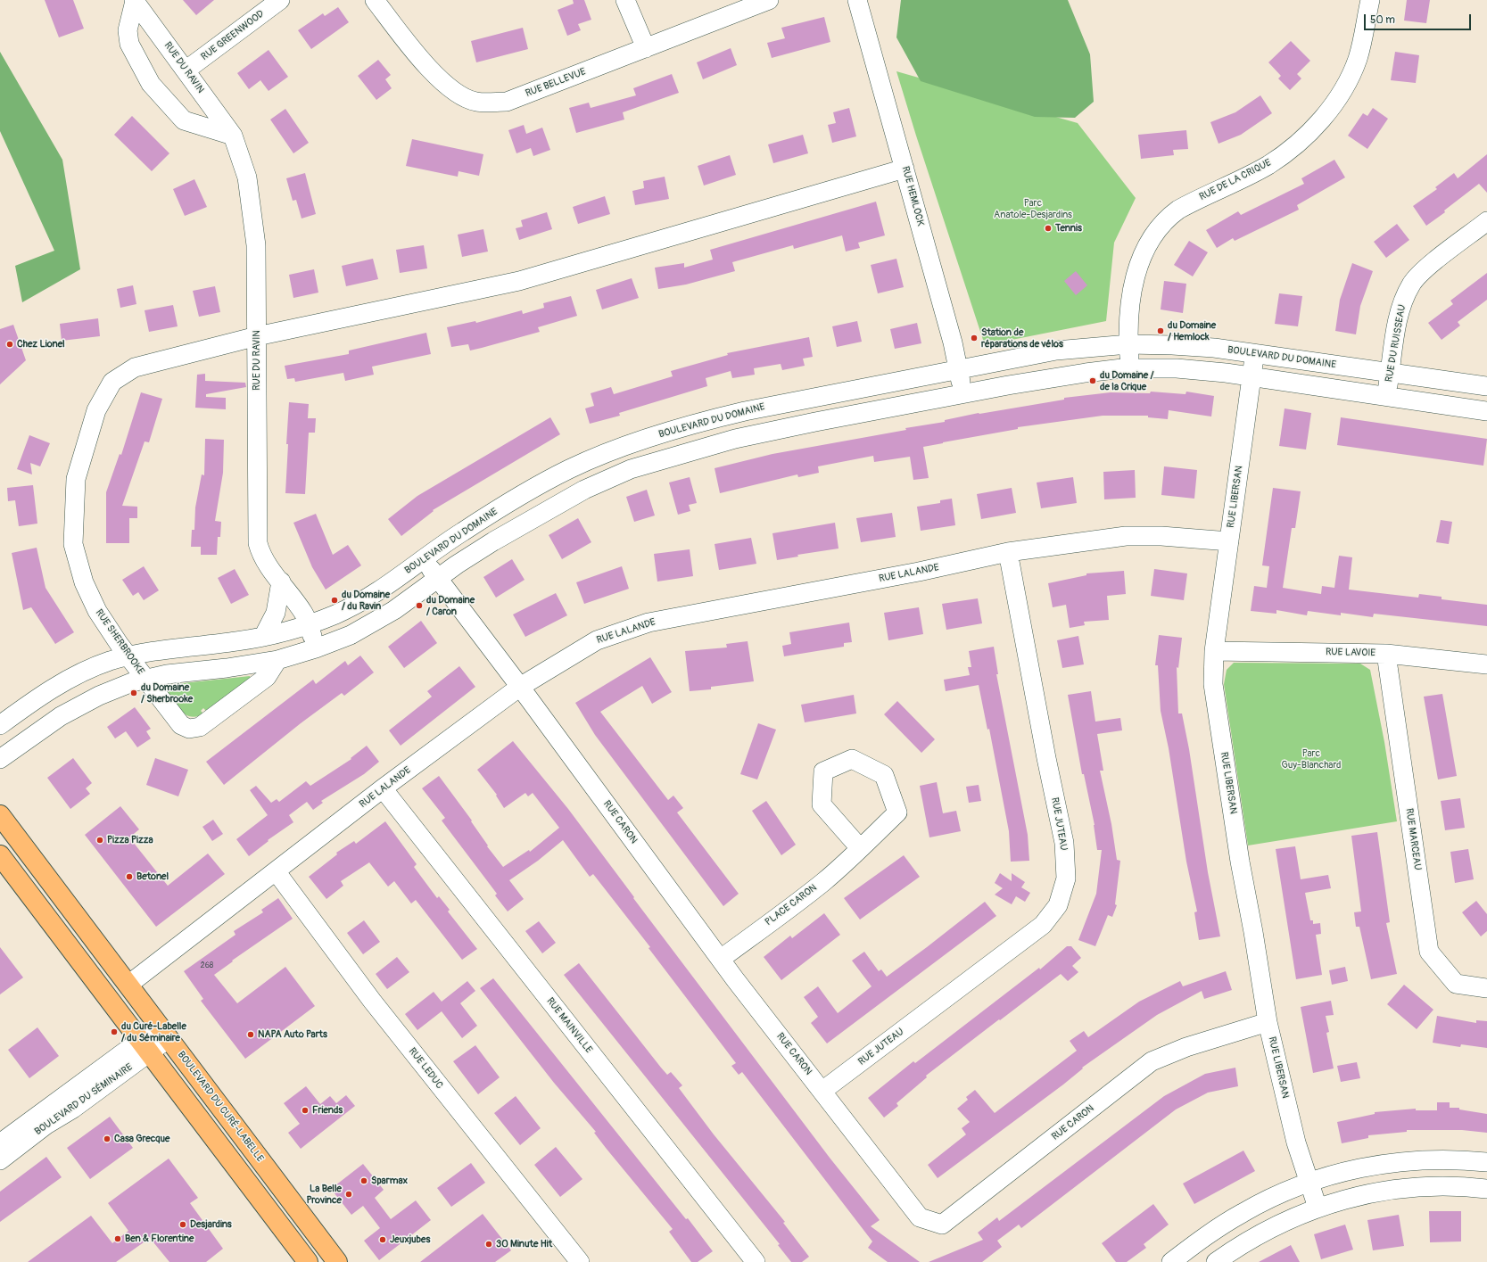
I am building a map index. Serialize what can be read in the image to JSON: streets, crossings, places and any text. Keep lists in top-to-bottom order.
{
  "streets": {
    "main road": ["BOULEVARD DU CURÉ-LABELLE"],
    "street": [
      "RUE GREENWOOD",
      "RUE DU RAVIN",
      "RUE BELLEVUE",
      "RUE DE LA CRIQUE",
      "RUE HEMLOCK",
      "RUE DU RUISSEAU",
      "BOULEVARD DU DOMAINE",
      "RUE LIBERSAN",
      "RUE LALANDE",
      "RUE SHERBROOKE",
      "RUE LAVOIE",
      "RUE CARON",
      "RUE JUTEAU",
      "RUE MARCEAU",
      "PLACE CARON",
      "RUE MAINVILLE",
      "RUE LEDUC",
      "BOULEVARD DU SÉMINAIRE"
    ]
  },
  "crossings": [
    ["RUE GREENWOOD", "RUE DU RAVIN"],
    ["RUE DU RAVIN", "BOULEVARD DU DOMAINE"],
    ["RUE DU RAVIN", "RUE SHERBROOKE"],
    ["RUE DE LA CRIQUE", "BOULEVARD DU DOMAINE"],
    ["RUE HEMLOCK", "BOULEVARD DU DOMAINE"],
    ["RUE HEMLOCK", "RUE SHERBROOKE"],
    ["RUE DU RUISSEAU", "BOULEVARD DU DOMAINE"],
    ["BOULEVARD DU DOMAINE", "RUE LIBERSAN"],
    ["BOULEVARD DU DOMAINE", "RUE SHERBROOKE"],
    ["BOULEVARD DU DOMAINE", "RUE CARON"],
    ["RUE LIBERSAN", "RUE LALANDE"],
    ["RUE LIBERSAN", "RUE LAVOIE"],
    ["RUE LIBERSAN", "RUE CARON"],
    ["RUE LALANDE", "RUE CARON"],
    ["RUE LALANDE", "RUE JUTEAU"],
    ["RUE LALANDE", "RUE MAINVILLE"],
    ["RUE LALANDE", "RUE LEDUC"],
    ["RUE LALANDE", "BOULEVARD DU CURÉ-LABELLE"],
    ["RUE LAVOIE", "RUE MARCEAU"],
    ["RUE CARON", "RUE JUTEAU"],
    ["RUE CARON", "PLACE CARON"],
    ["BOULEVARD DU SÉMINAIRE", "BOULEVARD DU CURÉ-LABELLE"]
  ],
  "parks": ["Parc Anatole-Desjardins", "Parc Guy-Blanchard"],
  "places": [
    "Tennis",
    "du Domaine / Hemlock",
    "Station de réparations de vélos",
    "Chez Lionel",
    "du Domaine / de la Crique",
    "du Domaine / du Ravin",
    "du Domaine / Caron",
    "du Domaine / Sherbrooke",
    "Pizza Pizza",
    "Betonel",
    "du Curé-Labelle / du Séminaire",
    "NAPA Auto Parts",
    "Friends",
    "Casa Grecque",
    "Sparmax",
    "La Belle Province",
    "Desjardins",
    "Ben & Florentine",
    "Jeuxjubes",
    "30 Minute Hit"
  ],
  "house_numbers": ["268"],
  "scale_bar": "50 m"
}
